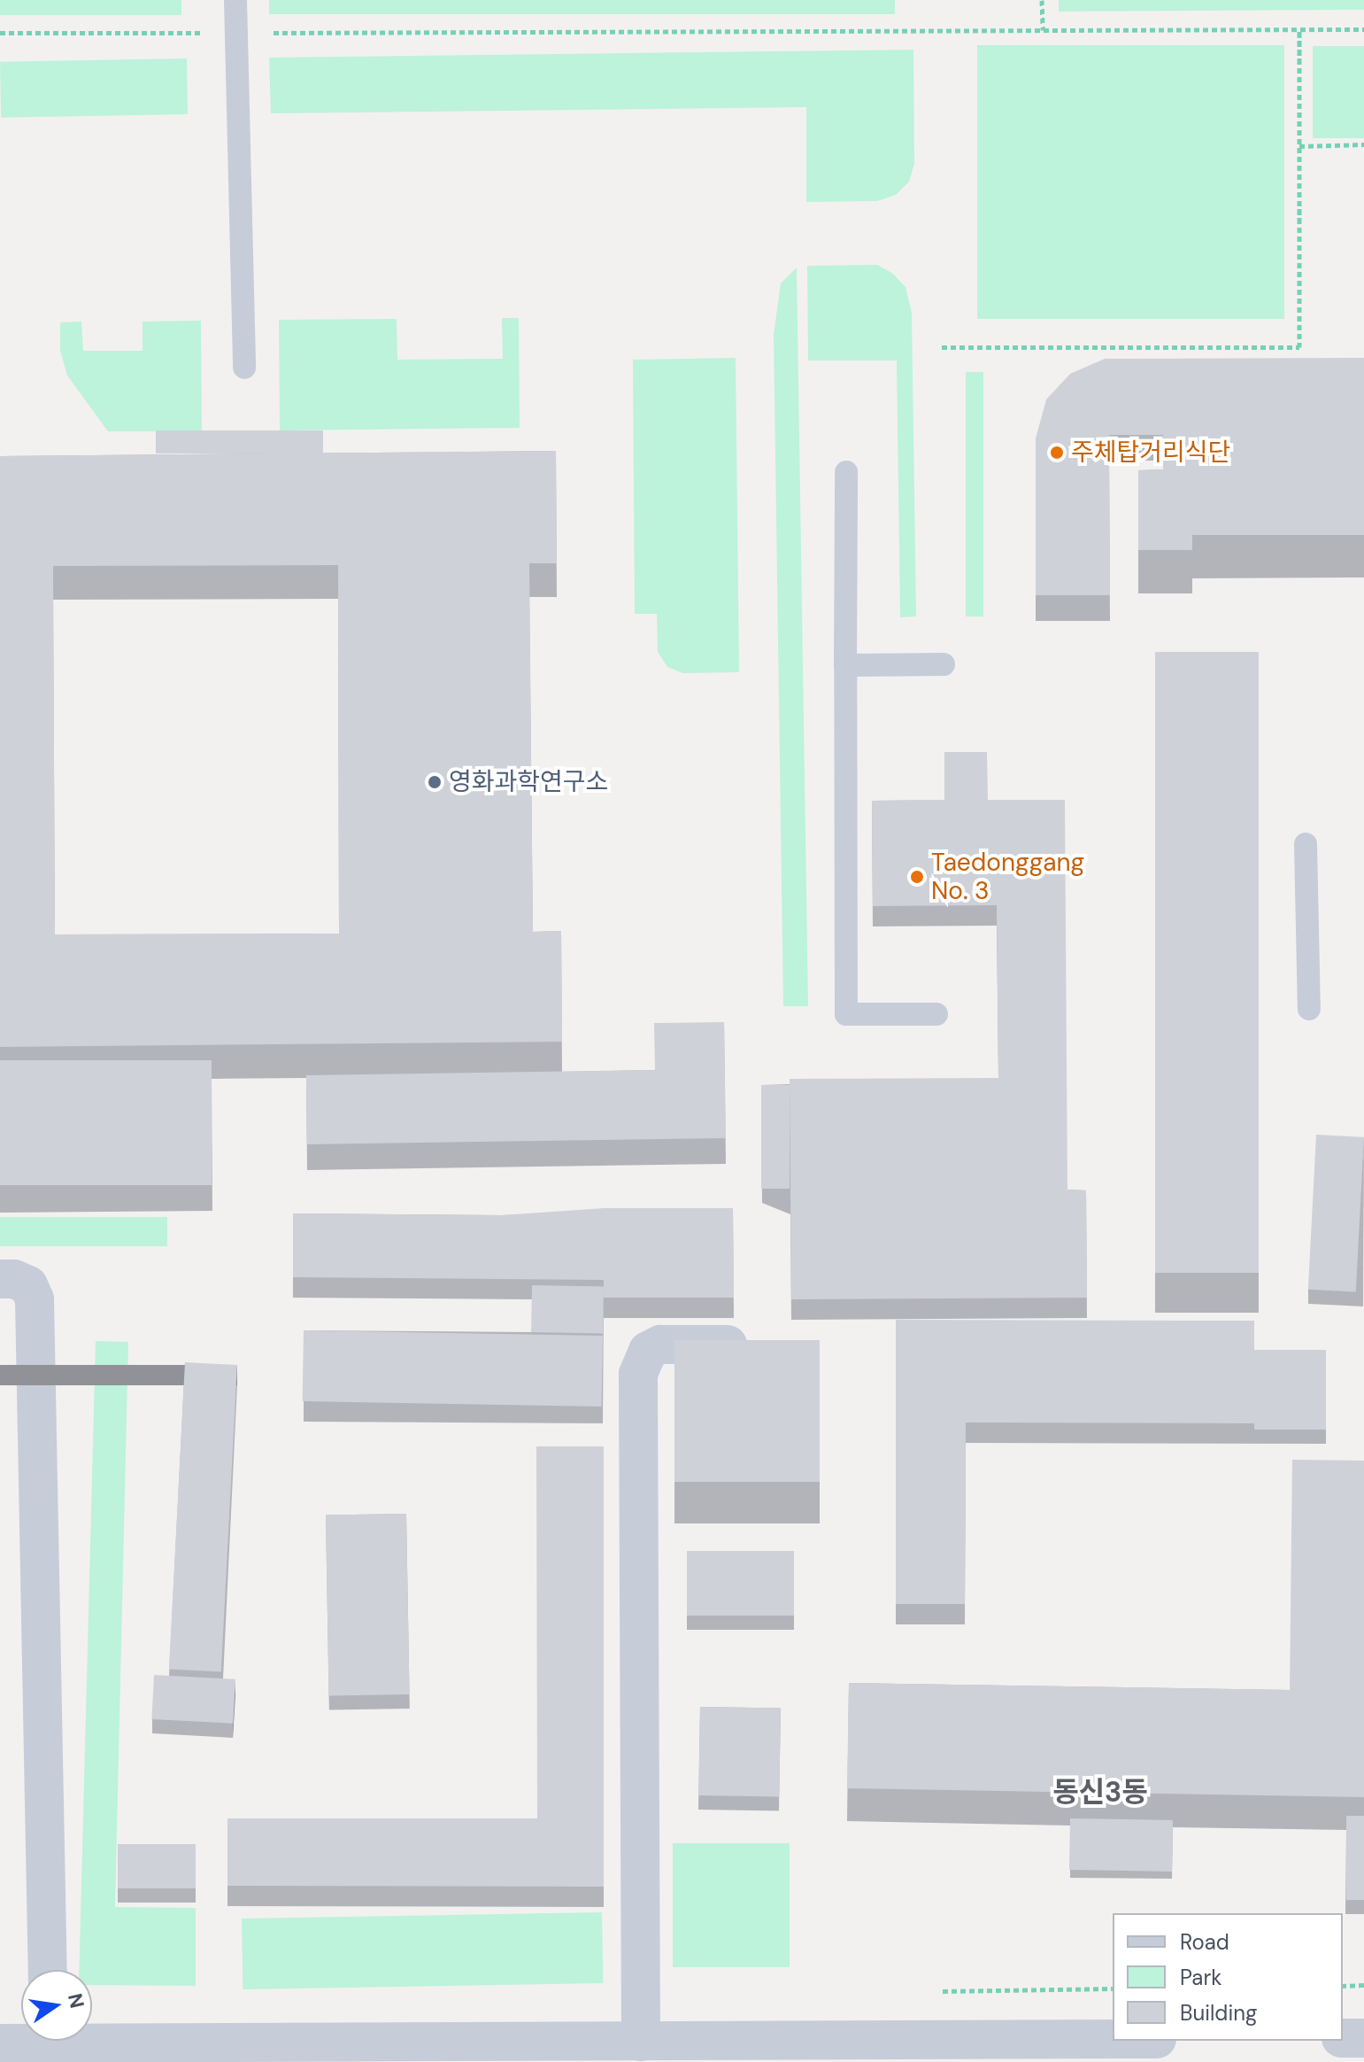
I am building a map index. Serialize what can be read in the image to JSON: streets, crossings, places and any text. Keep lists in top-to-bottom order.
{
  "districts": ["동신3동"],
  "places": ["주체탑거리식단", "영화과학연구소", "Taedonggang No. 3"],
  "legend": ["Road", "Park", "Building"],
  "north": "right"
}
